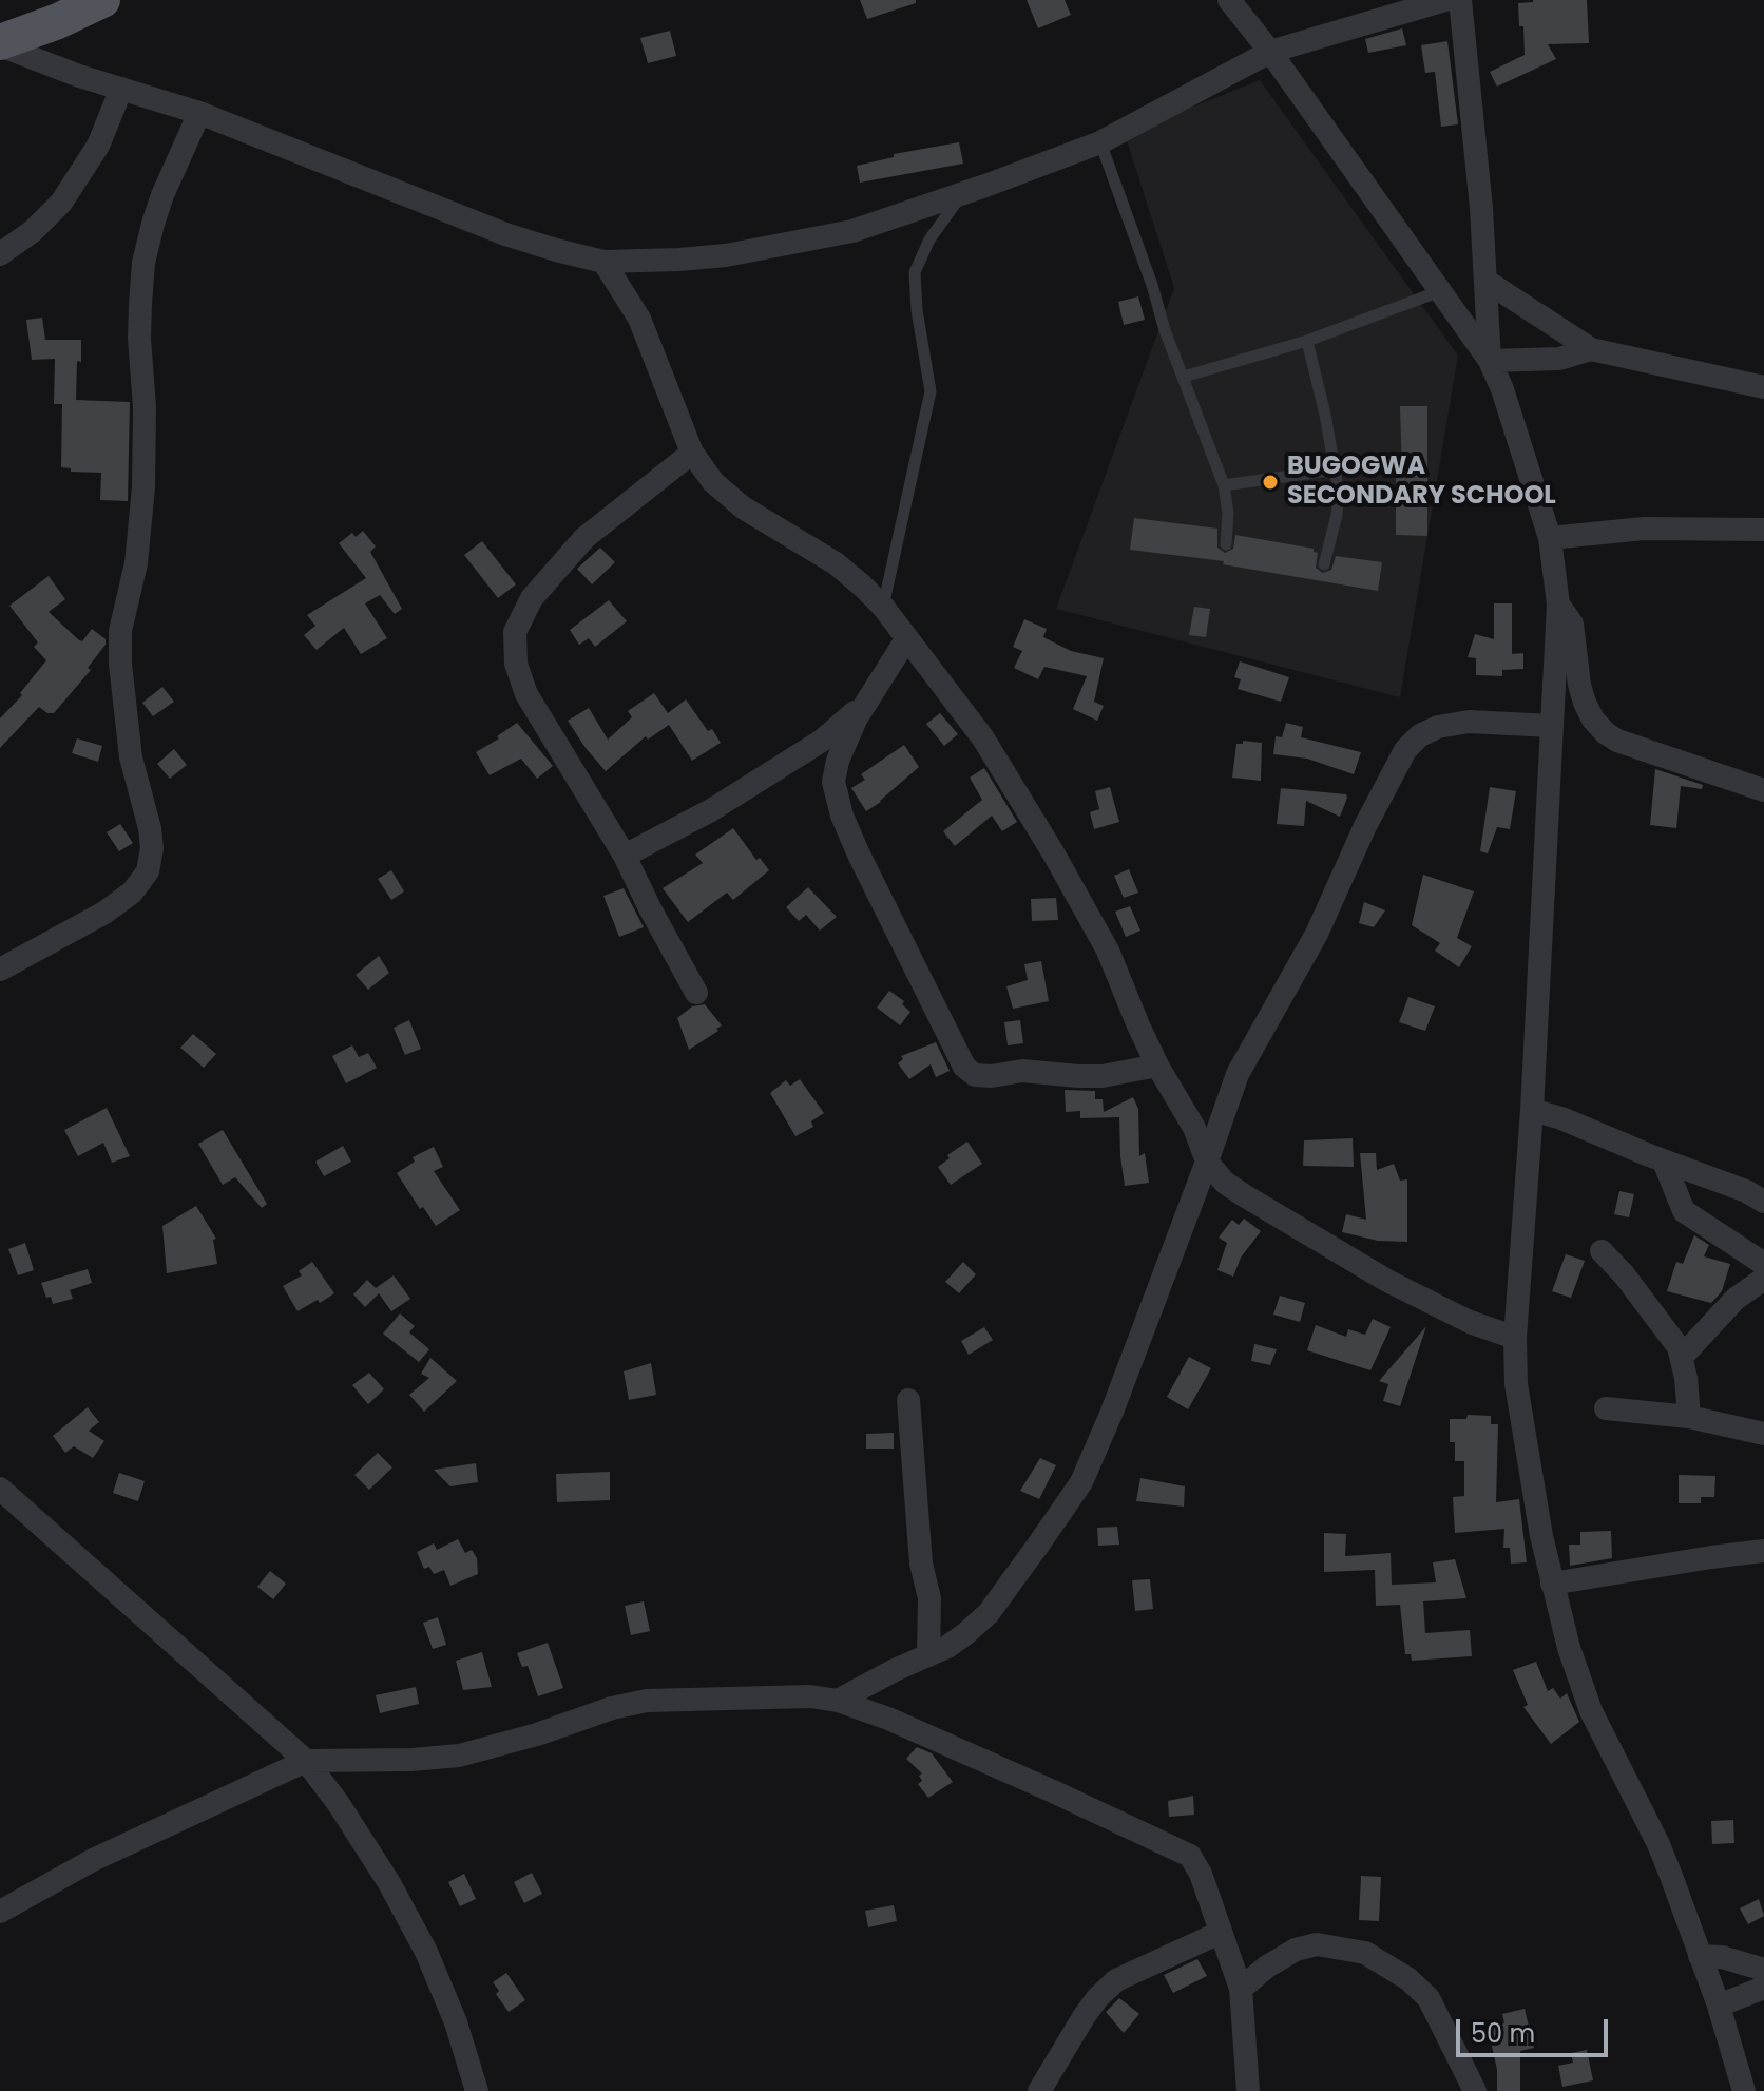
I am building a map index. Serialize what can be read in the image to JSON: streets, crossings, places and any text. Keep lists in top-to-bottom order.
{
  "places": ["BUGOGWA SECONDARY SCHOOL"],
  "scale_bar": "50 m"
}
